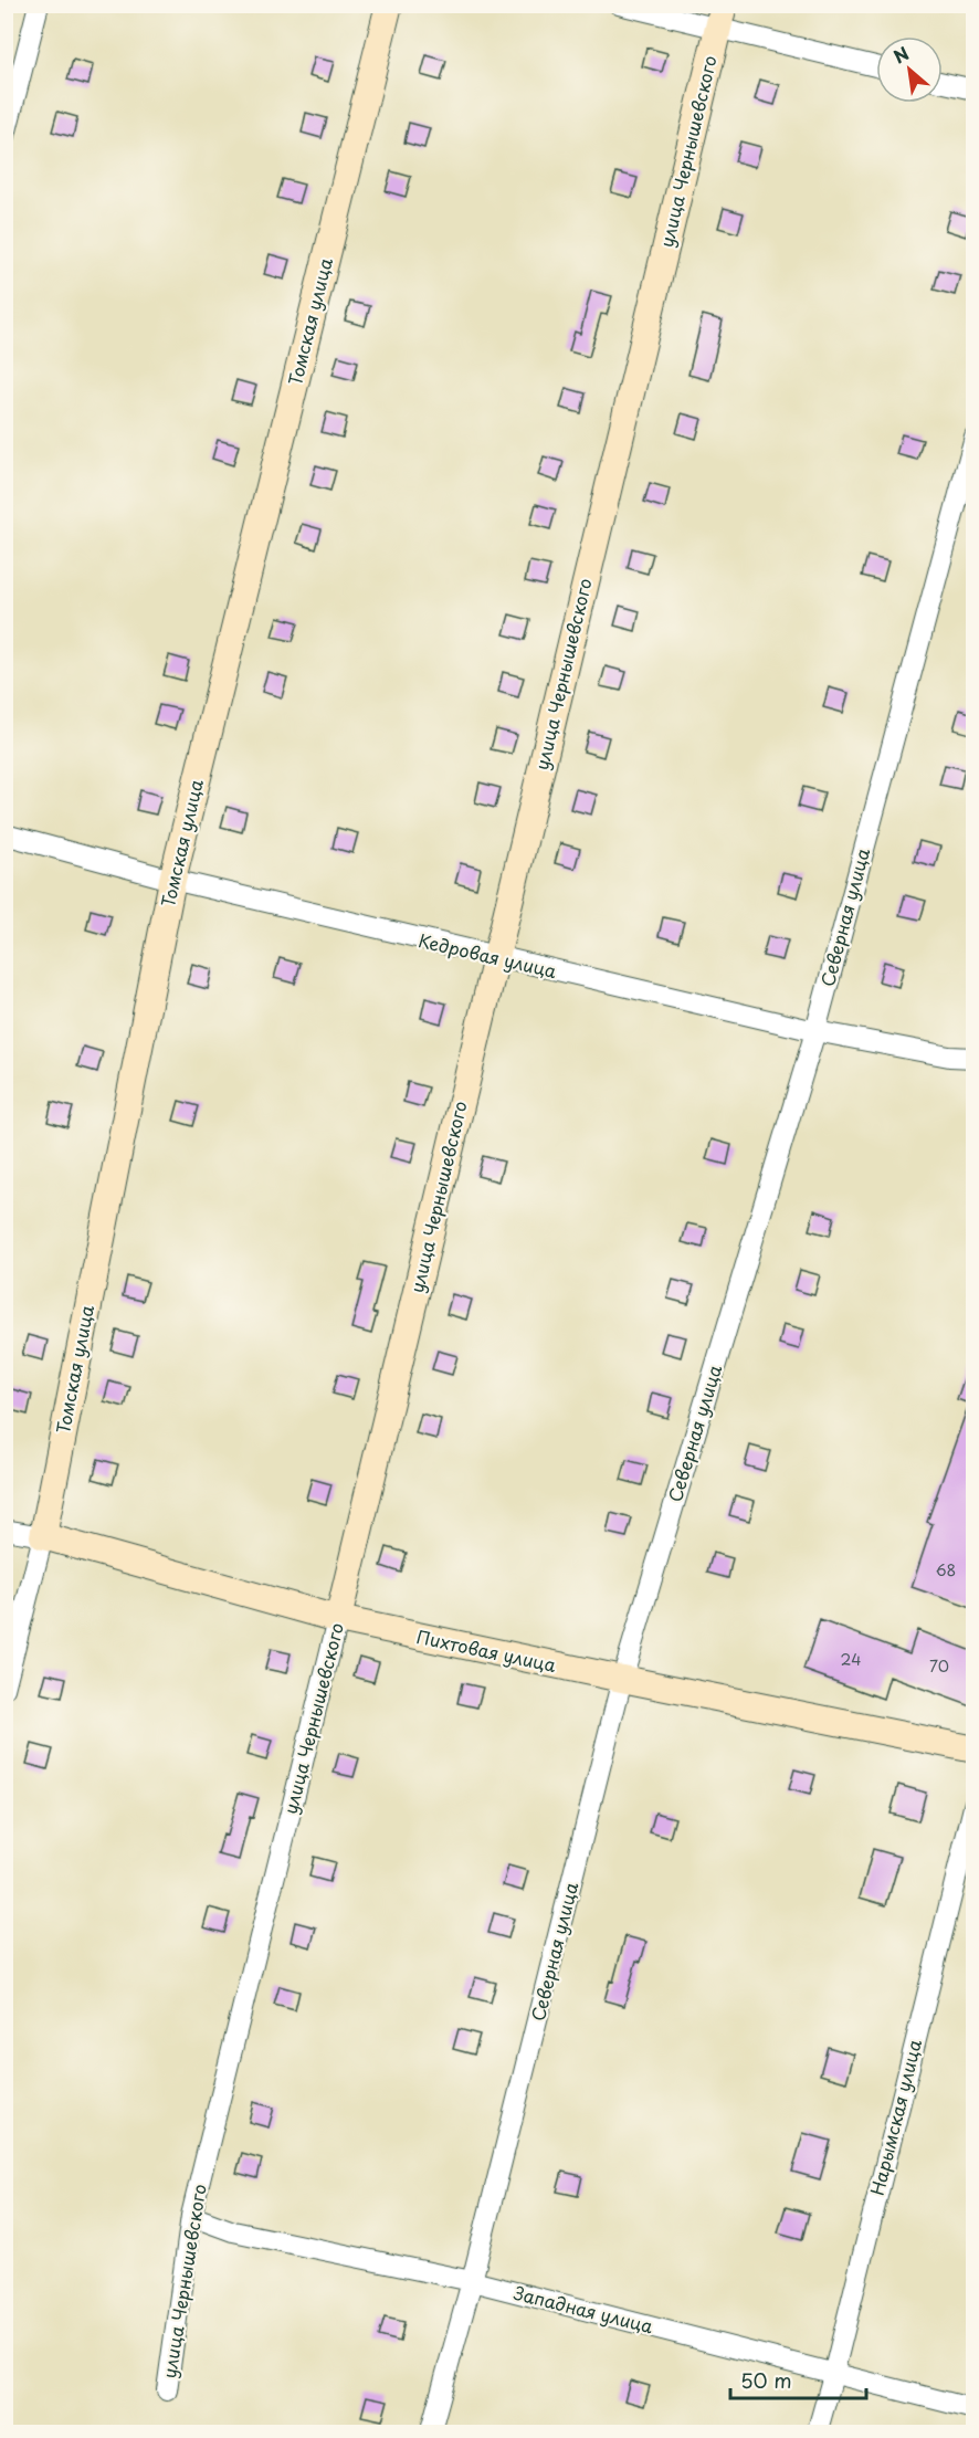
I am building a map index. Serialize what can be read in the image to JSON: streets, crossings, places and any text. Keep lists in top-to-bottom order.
{
  "streets": {
    "street": [
      "улица Чернышевского",
      "Томская улица",
      "Северная улица",
      "Кедровая улица",
      "Пихтовая улица",
      "Нарымская улица",
      "Западная улица"
    ]
  },
  "crossings": [
    ["улица Чернышевского", "Кедровая улица"],
    ["улица Чернышевского", "Пихтовая улица"],
    ["улица Чернышевского", "Западная улица"],
    ["Томская улица", "Кедровая улица"],
    ["Томская улица", "Пихтовая улица"],
    ["Северная улица", "Кедровая улица"],
    ["Северная улица", "Пихтовая улица"],
    ["Северная улица", "Западная улица"],
    ["Нарымская улица", "Западная улица"]
  ],
  "house_numbers": ["68", "24", "70"],
  "scale_bar": "50 m",
  "north": "top left"
}
